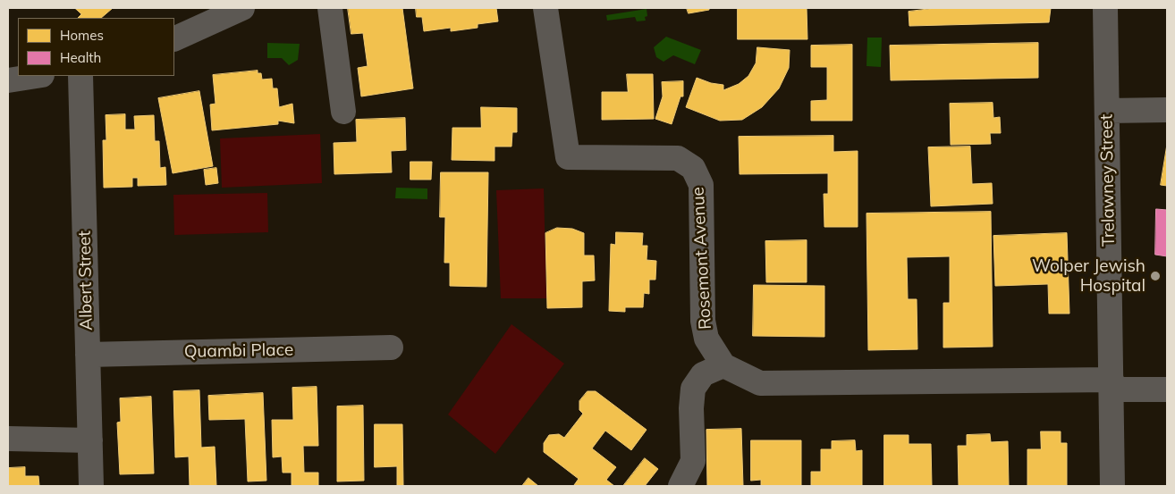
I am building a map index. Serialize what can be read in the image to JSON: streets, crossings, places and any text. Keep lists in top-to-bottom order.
{
  "streets": {
    "street": [
      "Trelawney Street",
      "Rosemont Avenue",
      "Albert Street",
      "Quambi Place"
    ]
  },
  "crossings": [
    ["Albert Street", "Quambi Place"]
  ],
  "places": ["Wolper Jewish Hospital"],
  "legend": ["Homes", "Health"]
}
